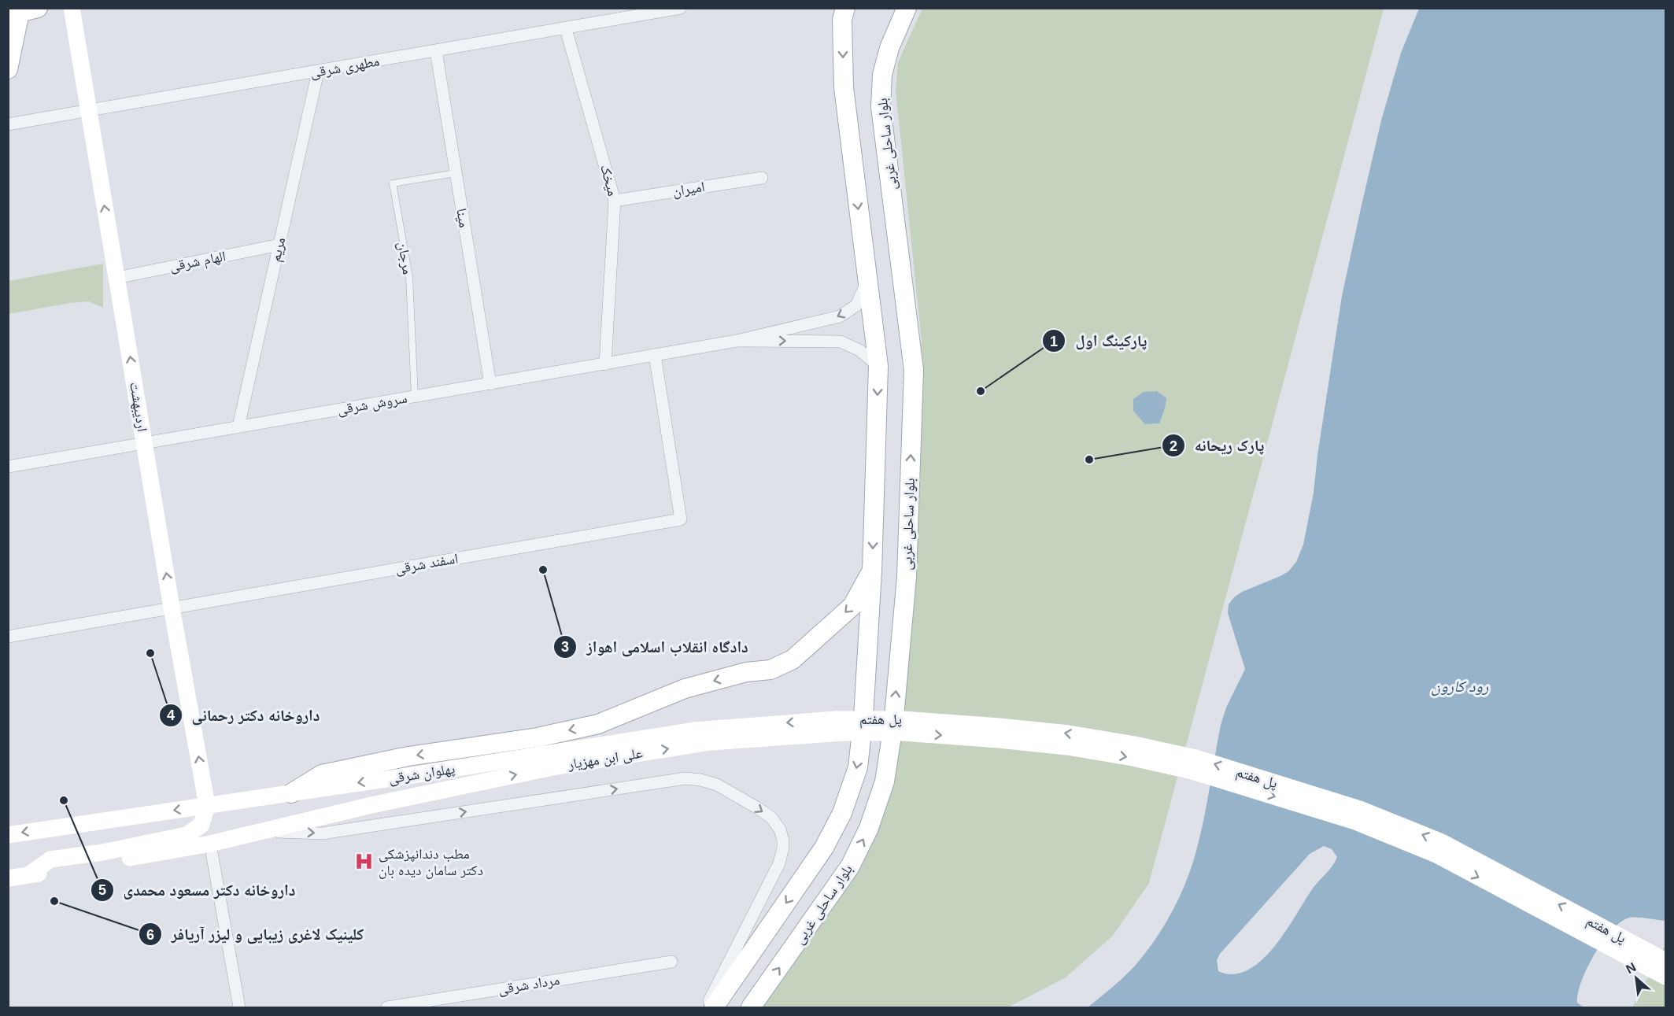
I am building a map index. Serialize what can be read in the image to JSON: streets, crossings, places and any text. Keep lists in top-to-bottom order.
{
  "streets": {
    "main road": [
      "بلوار ساحلی غربی",
      "اردیبهشت",
      "پل هفتم",
      "علی ابن مهزیار",
      "پهلوان شرقی"
    ],
    "street": [
      "مطهری شرقی",
      "میخک",
      "امیران",
      "مینا",
      "مریم",
      "الهام شرقی",
      "سروش شرقی",
      "اسفند شرقی",
      "مرداد شرقی"
    ],
    "lane": ["مرجان"]
  },
  "crossings": [
    ["مطهری شرقی", "میخک"],
    ["مطهری شرقی", "مینا"],
    ["مطهری شرقی", "مریم"],
    ["مطهری شرقی", "اردیبهشت"],
    ["میخک", "امیران"],
    ["میخک", "سروش شرقی"],
    ["مینا", "مرجان"],
    ["مینا", "سروش شرقی"],
    ["مریم", "الهام شرقی"],
    ["مریم", "سروش شرقی"],
    ["مرجان", "سروش شرقی"],
    ["الهام شرقی", "اردیبهشت"],
    ["سروش شرقی", "اردیبهشت"],
    ["سروش شرقی", "اسفند شرقی"],
    ["اردیبهشت", "اسفند شرقی"],
    ["اردیبهشت", "پهلوان شرقی"],
    ["پل هفتم", "علی ابن مهزیار"],
    ["پل هفتم", "پهلوان شرقی"],
    ["علی ابن مهزیار", "پهلوان شرقی"]
  ],
  "one_way": ["اردیبهشت"],
  "water": ["رود کارون"],
  "places": {
    "other": [
      "پارکینگ اول",
      "پارک ریحانه",
      "دادگاه انقلاب اسلامی اهواز",
      "داروخانه دکتر رحمانی",
      "داروخانه دکتر مسعود محمدی",
      "کلینیک لاغری زیبایی و لیزر آریافر"
    ],
    "hospital": ["مطب دندانپزشکی دکتر سامان دیده بان"]
  },
  "north": "top left"
}
